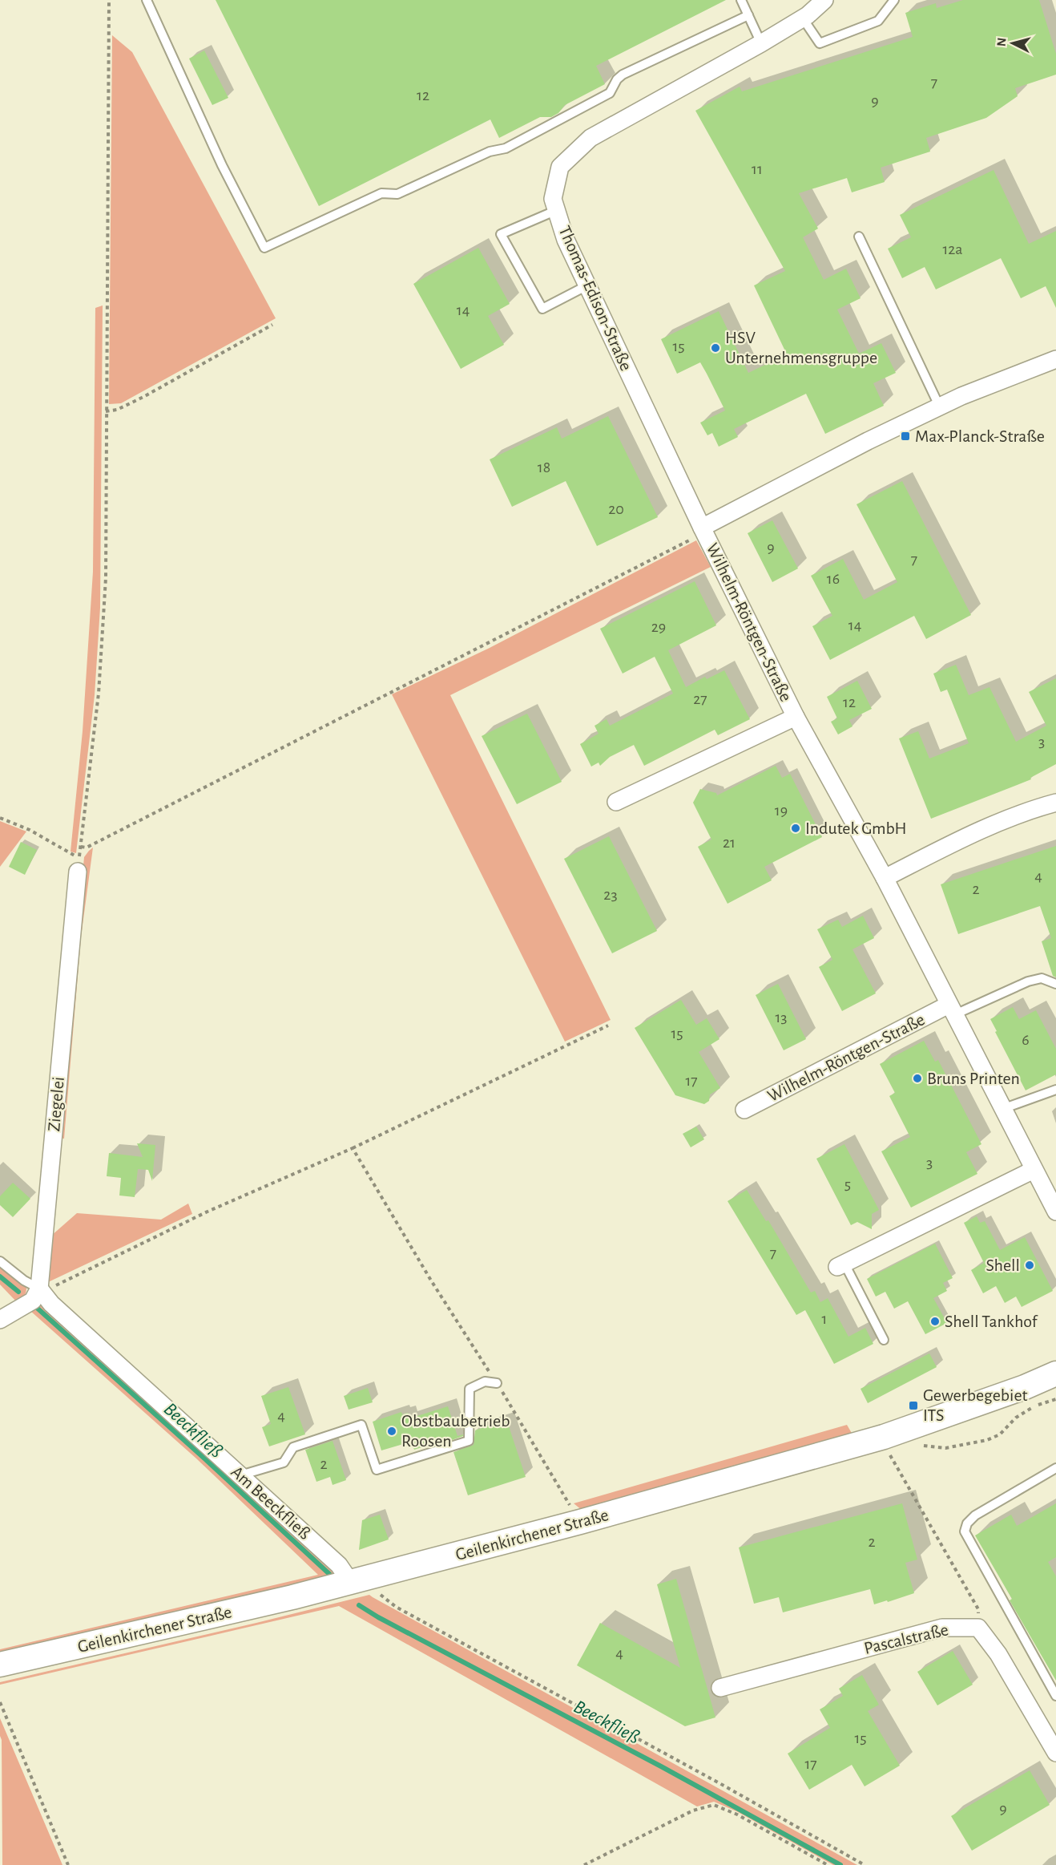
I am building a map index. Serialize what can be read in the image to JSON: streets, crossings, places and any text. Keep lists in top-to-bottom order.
{
  "streets": {
    "street": [
      "Thomas-Edison-Straße",
      "Wilhelm-Röntgen-Straße",
      "Ziegelei",
      "Am Beeckfließ",
      "Geilenkirchener Straße",
      "Pascalstraße"
    ]
  },
  "crossings": [
    ["Thomas-Edison-Straße", "Wilhelm-Röntgen-Straße"],
    ["Ziegelei", "Am Beeckfließ"],
    ["Am Beeckfließ", "Geilenkirchener Straße"]
  ],
  "water": ["Beeckfließ"],
  "places": {
    "other": [
      "HSV Unternehmensgruppe",
      "Indutek GmbH",
      "Bruns Printen",
      "Shell",
      "Shell Tankhof",
      "Obstbaubetrieb Roosen"
    ],
    "transit": ["Max-Planck-Straße", "Gewerbegebiet ITS"]
  },
  "house_numbers": [
    "7",
    "12",
    "9",
    "11",
    "12a",
    "14",
    "15",
    "18",
    "20",
    "9",
    "7",
    "16",
    "14",
    "29",
    "27",
    "12",
    "3",
    "19",
    "21",
    "4",
    "2",
    "23",
    "13",
    "15",
    "6",
    "17",
    "3",
    "5",
    "7",
    "1",
    "4",
    "2",
    "2",
    "4",
    "15",
    "17",
    "9"
  ],
  "north": "left"
}
